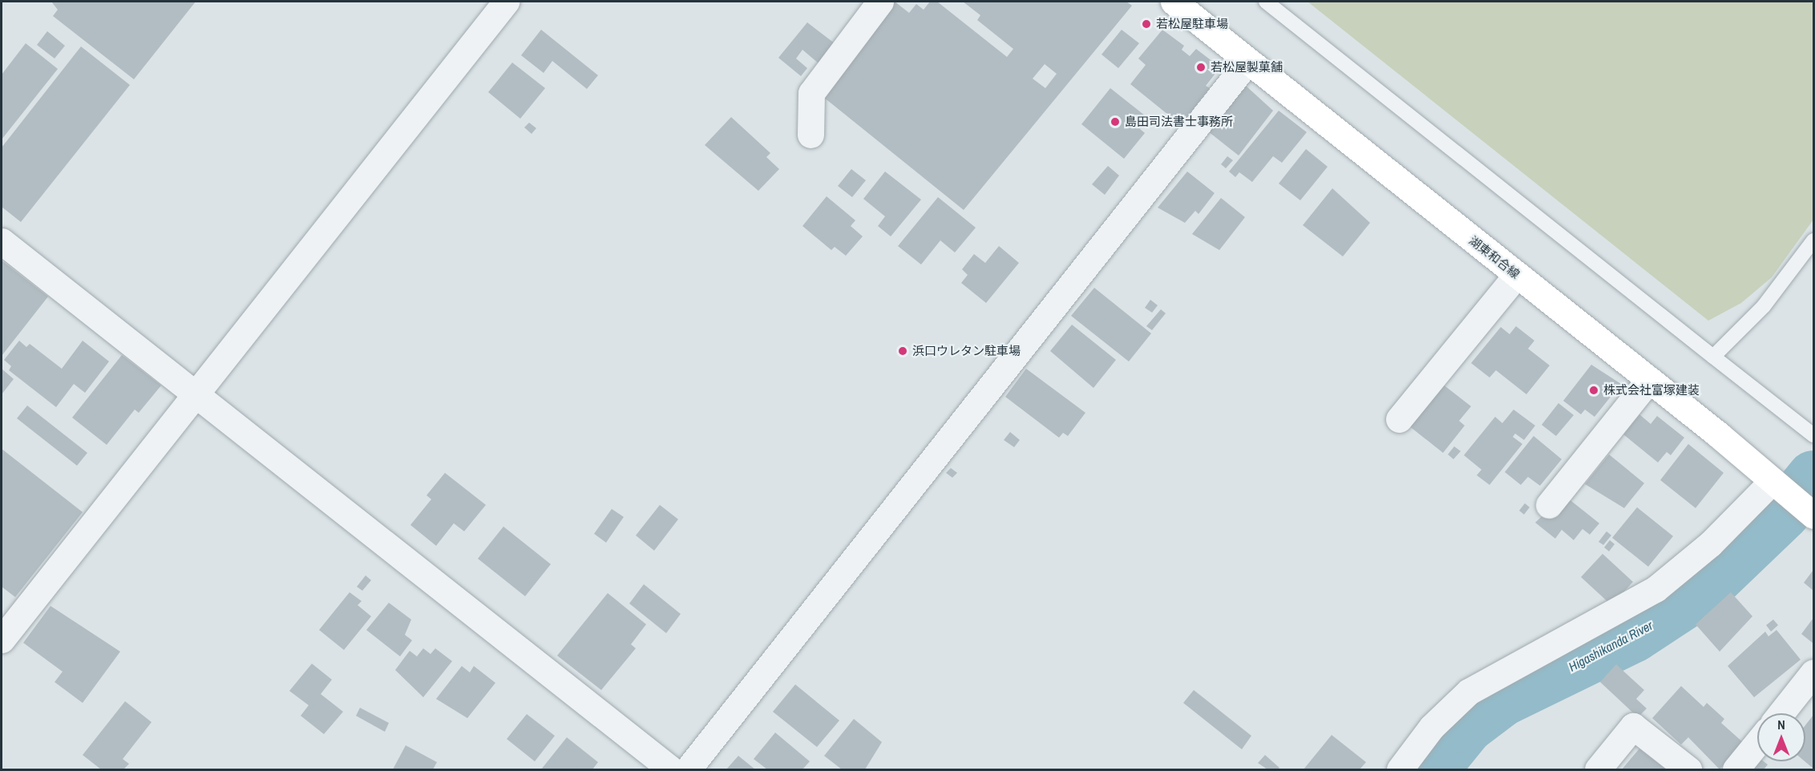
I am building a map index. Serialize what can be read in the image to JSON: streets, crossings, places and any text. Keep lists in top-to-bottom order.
{
  "streets": {
    "main road": ["湖東和合線"]
  },
  "water": ["Higashikanda River"],
  "places": [
    "若松屋駐車場",
    "若松屋製菓舗",
    "島田司法書士事務所",
    "浜口ウレタン駐車場",
    "株式会社富塚建装"
  ],
  "north": "top"
}
